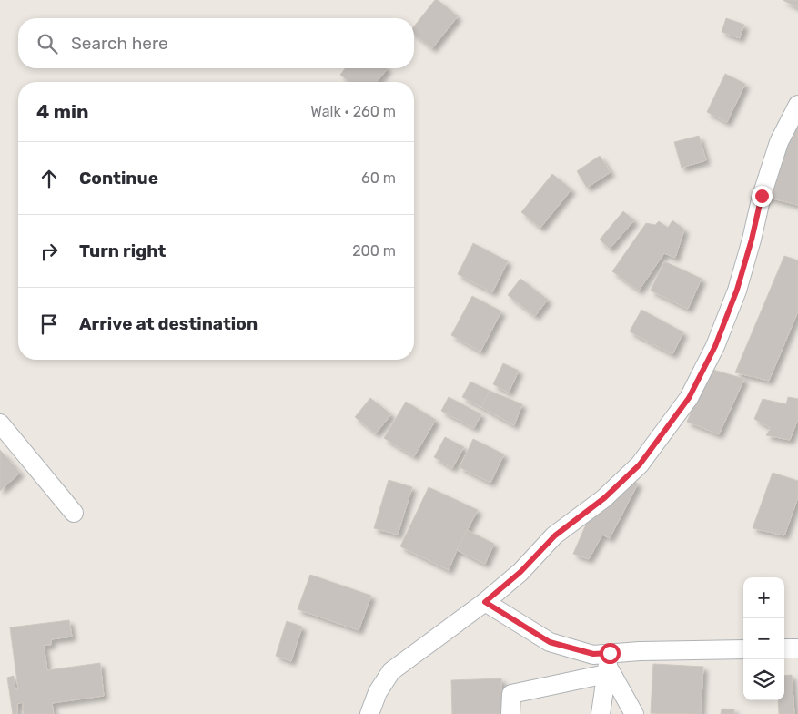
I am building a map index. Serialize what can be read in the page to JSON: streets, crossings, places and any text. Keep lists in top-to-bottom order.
{
  "page": {
    "search": "Search here",
    "heading": ["4 min", "Walk · 260 m"],
    "list": [
      ["Continue", "60 m"],
      ["Turn right", "200 m"],
      "Arrive at destination"
    ],
    "map_buttons": ["+", "−"]
  }
}
